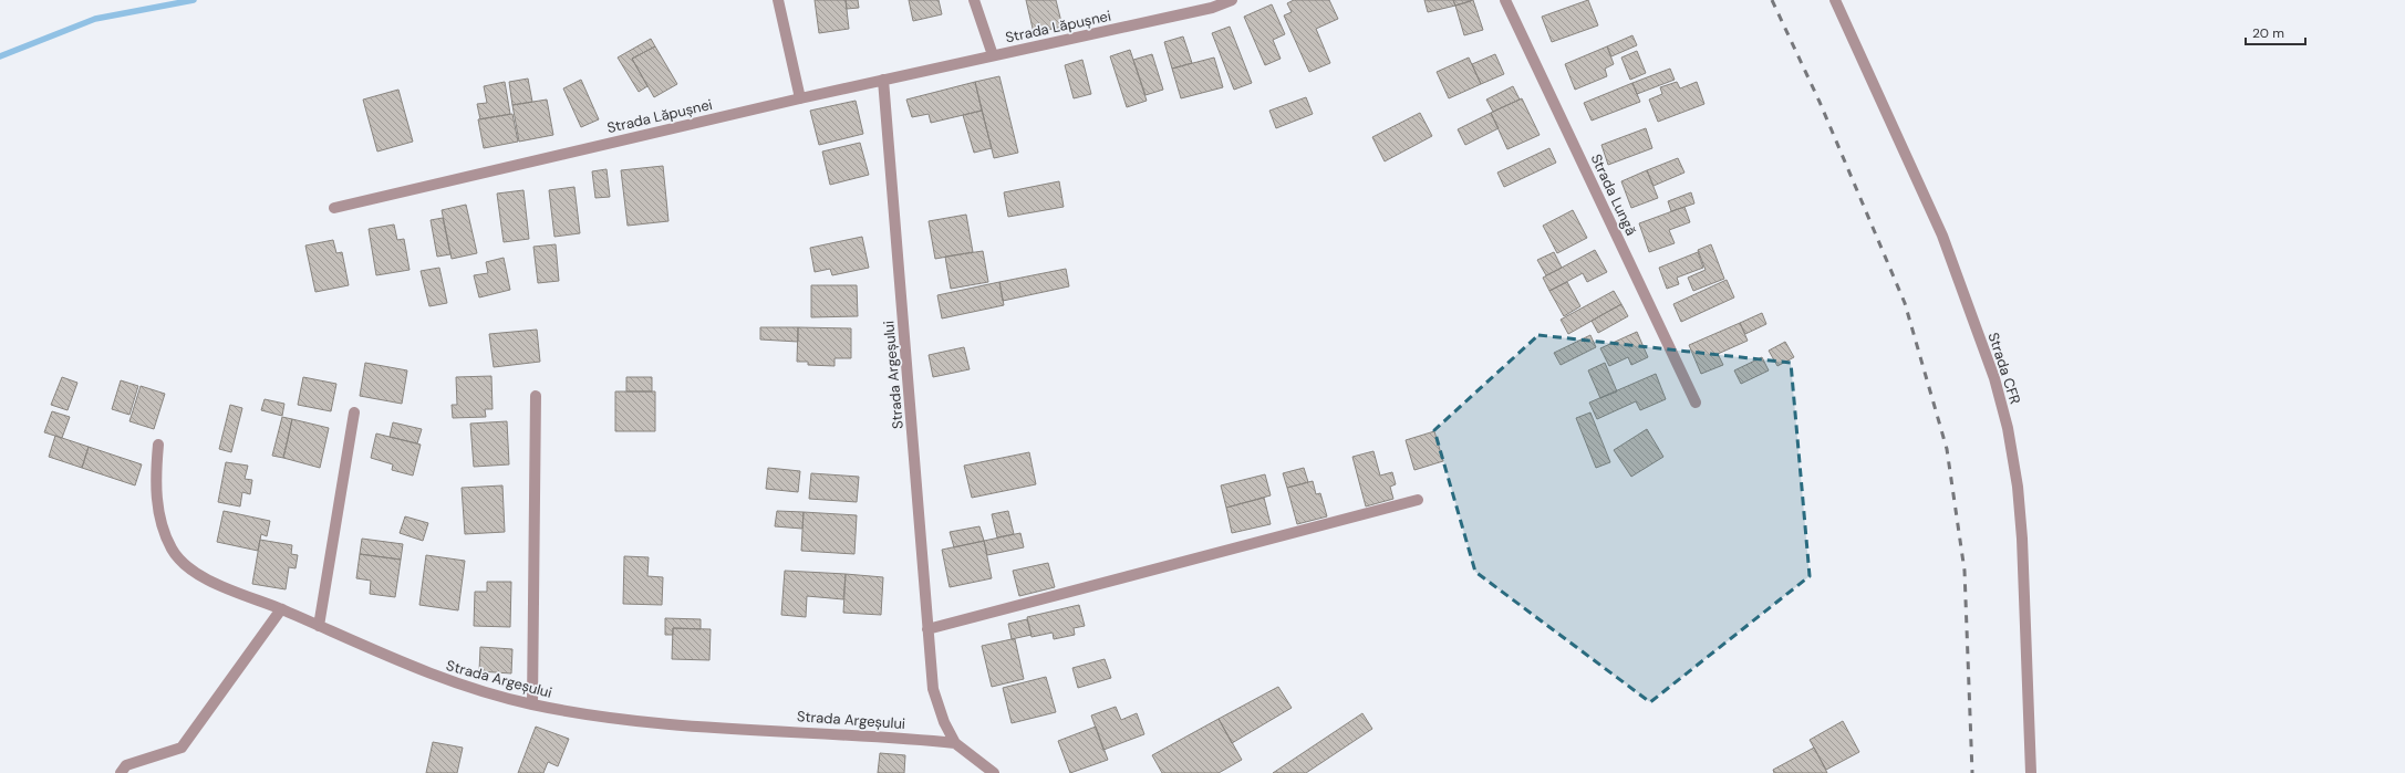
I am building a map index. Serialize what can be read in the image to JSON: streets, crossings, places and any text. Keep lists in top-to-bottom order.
{
  "streets": {
    "street": [
      "Strada Lăpușnei",
      "Strada Lungă",
      "Strada CFR",
      "Strada Argeșului"
    ]
  },
  "crossings": [
    ["Strada Lăpușnei", "Strada Argeșului"]
  ],
  "scale_bar": "20 m"
}
